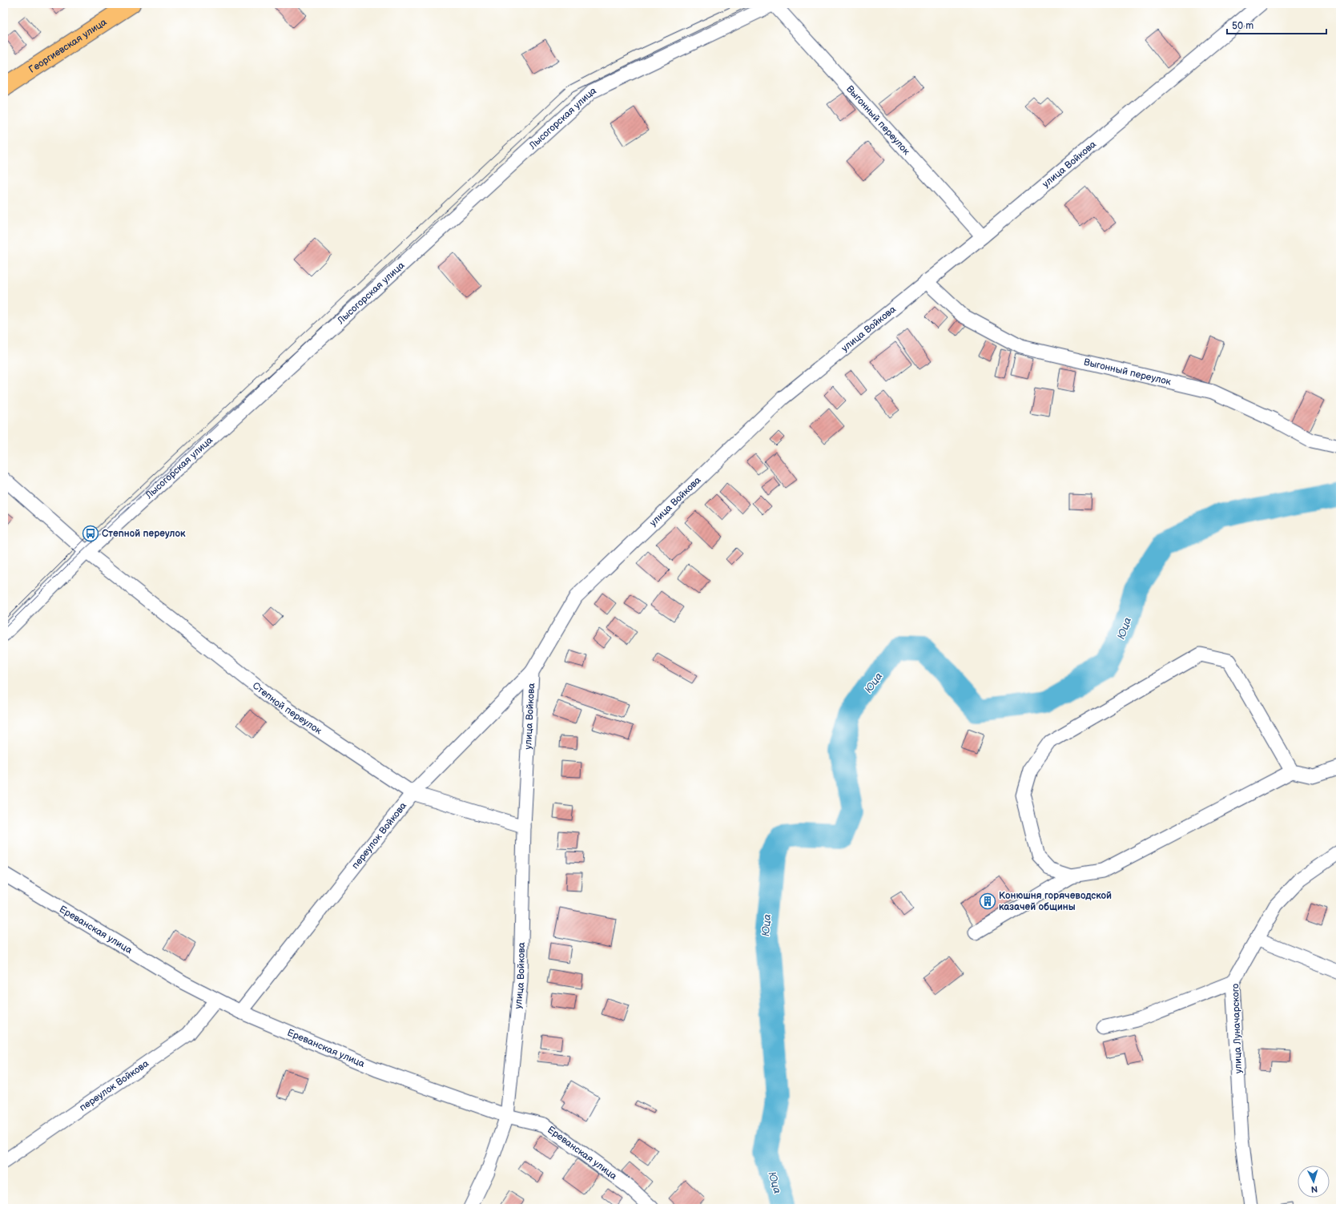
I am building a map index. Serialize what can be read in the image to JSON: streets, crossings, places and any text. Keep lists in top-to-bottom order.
{
  "streets": {
    "main road": ["Георгиевская улица"],
    "street": [
      "Лысогорская улица",
      "Выгонный переулок",
      "улица Войкова",
      "Степной переулок",
      "переулок Войкова",
      "Ереванская улица",
      "улица Луначарского"
    ]
  },
  "crossings": [
    ["Лысогорская улица", "Выгонный переулок"],
    ["Лысогорская улица", "Степной переулок"],
    ["Выгонный переулок", "улица Войкова"],
    ["улица Войкова", "Степной переулок"],
    ["улица Войкова", "переулок Войкова"],
    ["улица Войкова", "Ереванская улица"],
    ["Степной переулок", "переулок Войкова"],
    ["переулок Войкова", "Ереванская улица"]
  ],
  "water": ["Юца"],
  "places": {
    "bus stop": ["Степной переулок"],
    "building": ["Конюшня горячеводской казачей общины"]
  },
  "scale_bar": "50 m",
  "north": "bottom"
}
